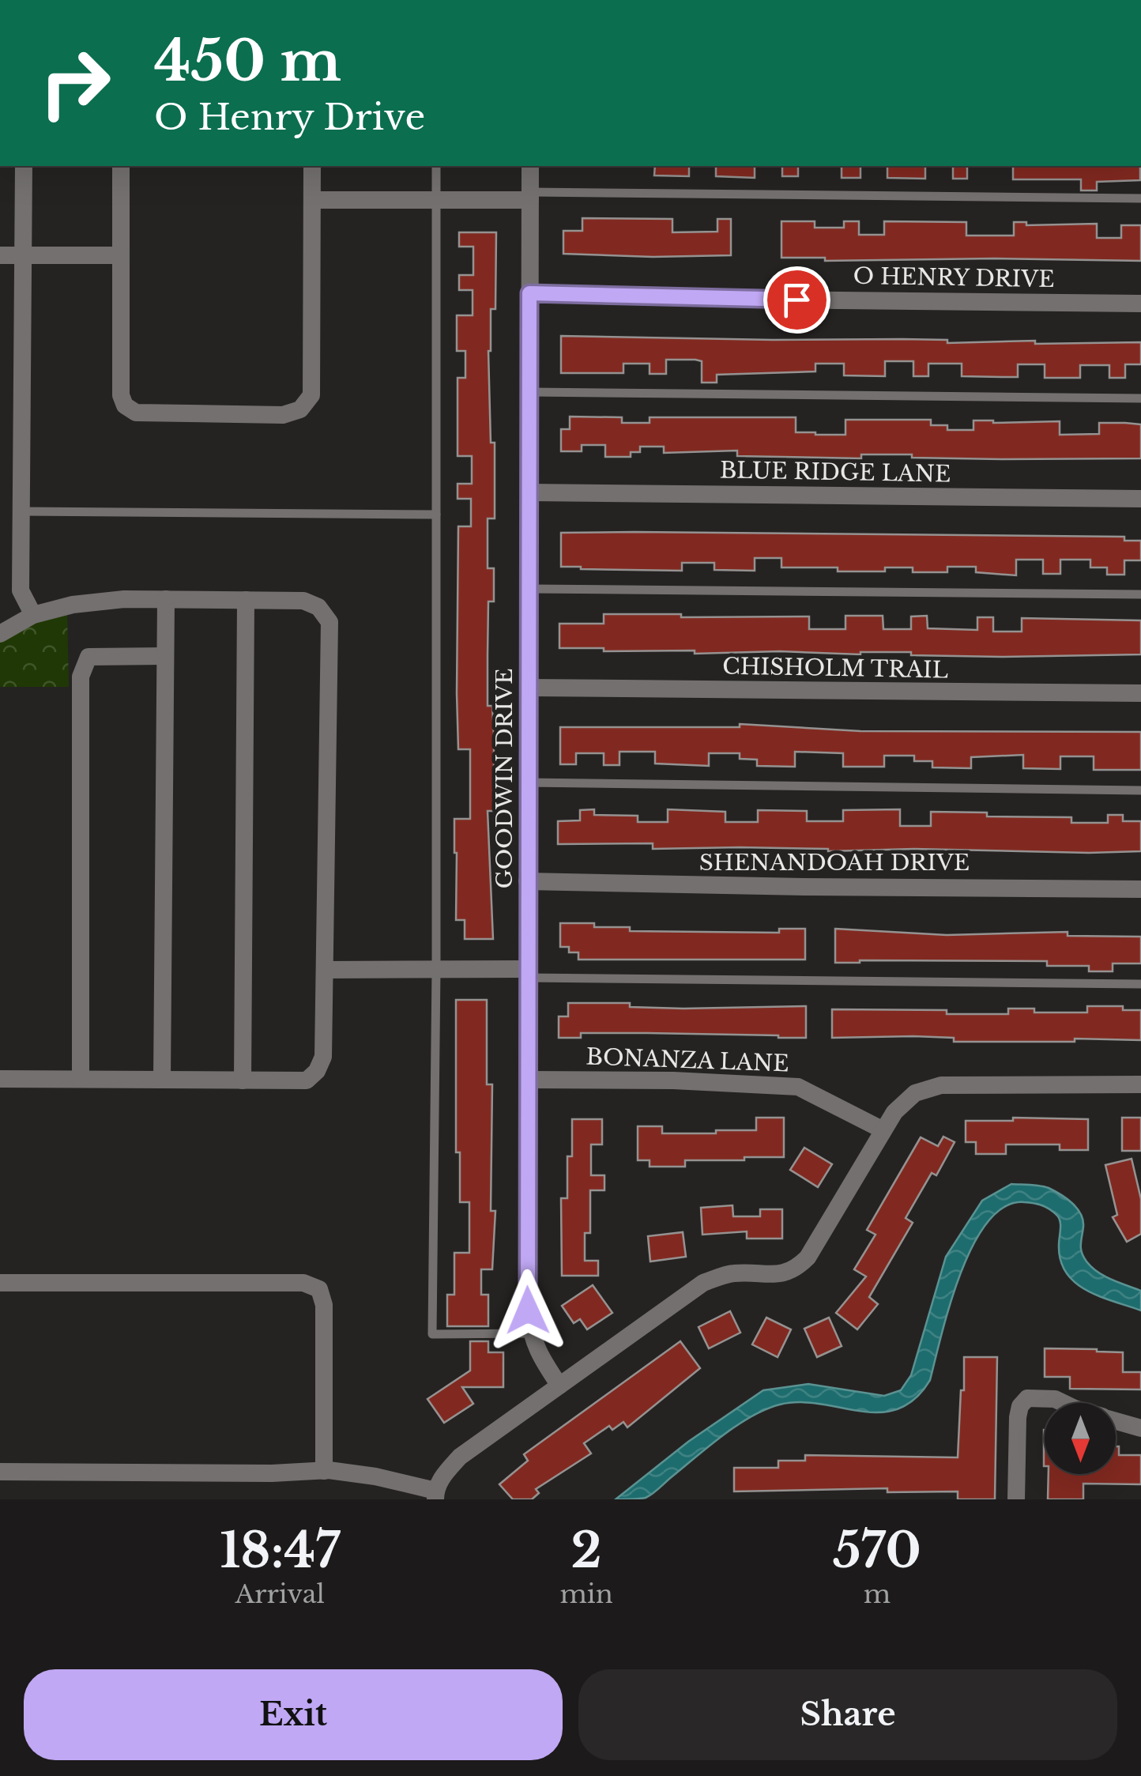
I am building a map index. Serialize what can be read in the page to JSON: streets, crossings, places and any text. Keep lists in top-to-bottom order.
{
  "streets": {
    "street": [
      "O HENRY DRIVE",
      "BLUE RIDGE LANE",
      "CHISHOLM TRAIL",
      "GOODWIN DRIVE",
      "SHENANDOAH DRIVE",
      "BONANZA LANE"
    ]
  },
  "crossings": [
    ["O HENRY DRIVE", "GOODWIN DRIVE"],
    ["BLUE RIDGE LANE", "GOODWIN DRIVE"],
    ["CHISHOLM TRAIL", "GOODWIN DRIVE"],
    ["GOODWIN DRIVE", "SHENANDOAH DRIVE"],
    ["GOODWIN DRIVE", "BONANZA LANE"]
  ],
  "north": "bottom",
  "page": {
    "turn": ["450 m", "O Henry Drive"],
    "eta": [
      "18:47",
      "Arrival",
      "2",
      "min",
      "570",
      "m"
    ],
    "buttons": ["Exit", "Share"]
  }
}
